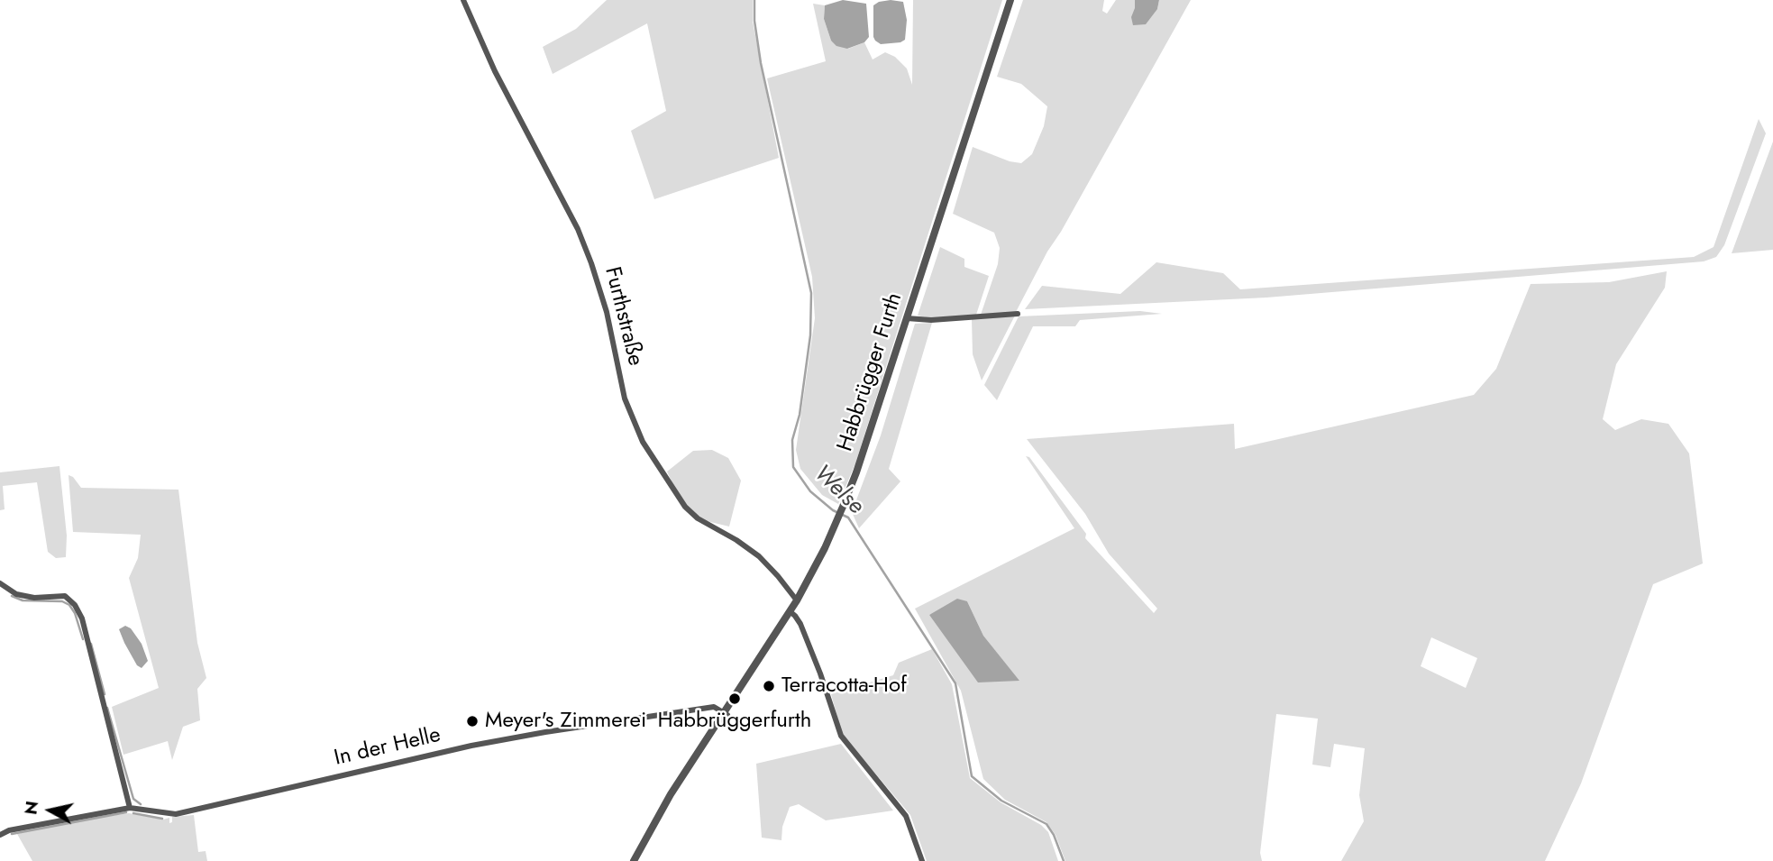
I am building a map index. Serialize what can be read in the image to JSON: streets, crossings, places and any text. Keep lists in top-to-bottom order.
{
  "streets": {
    "street": ["Furthstraße", "Habbrügger Furth", "In der Helle"]
  },
  "crossings": [
    ["Furthstraße", "Habbrügger Furth"],
    ["Habbrügger Furth", "In der Helle"]
  ],
  "water": ["Welse"],
  "places": ["Terracotta-Hof", "Habbrüggerfurth", "Meyer's Zimmerei"],
  "north": "left"
}
